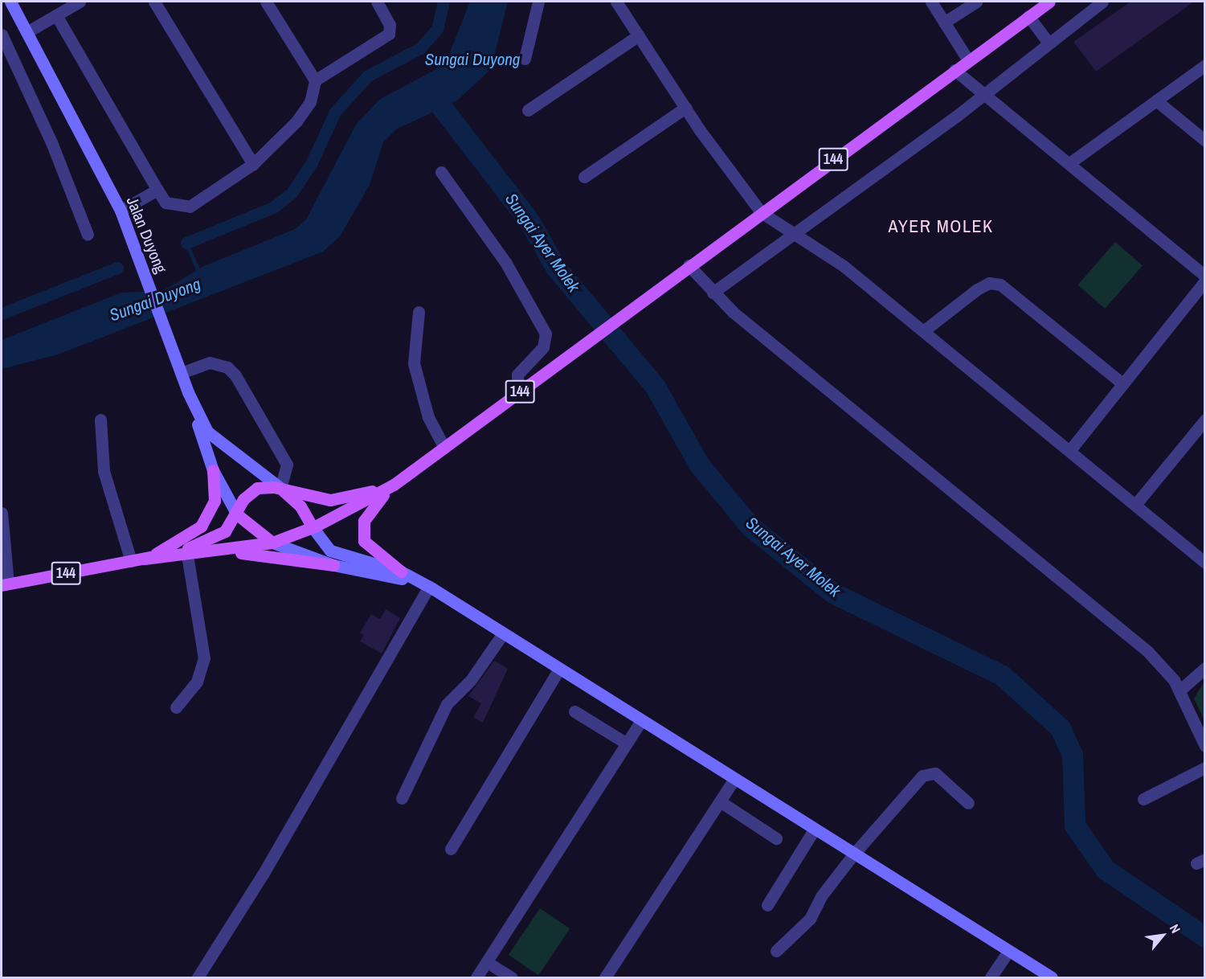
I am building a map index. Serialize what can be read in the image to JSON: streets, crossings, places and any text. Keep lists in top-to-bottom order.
{
  "streets": {
    "main road": ["144", "Jalan Duyong"]
  },
  "crossings": [
    ["144", "Jalan Duyong"]
  ],
  "districts": ["AYER MOLEK"],
  "water": ["Sungai Duyong", "Sungai Ayer Molek"],
  "north": "top right"
}
